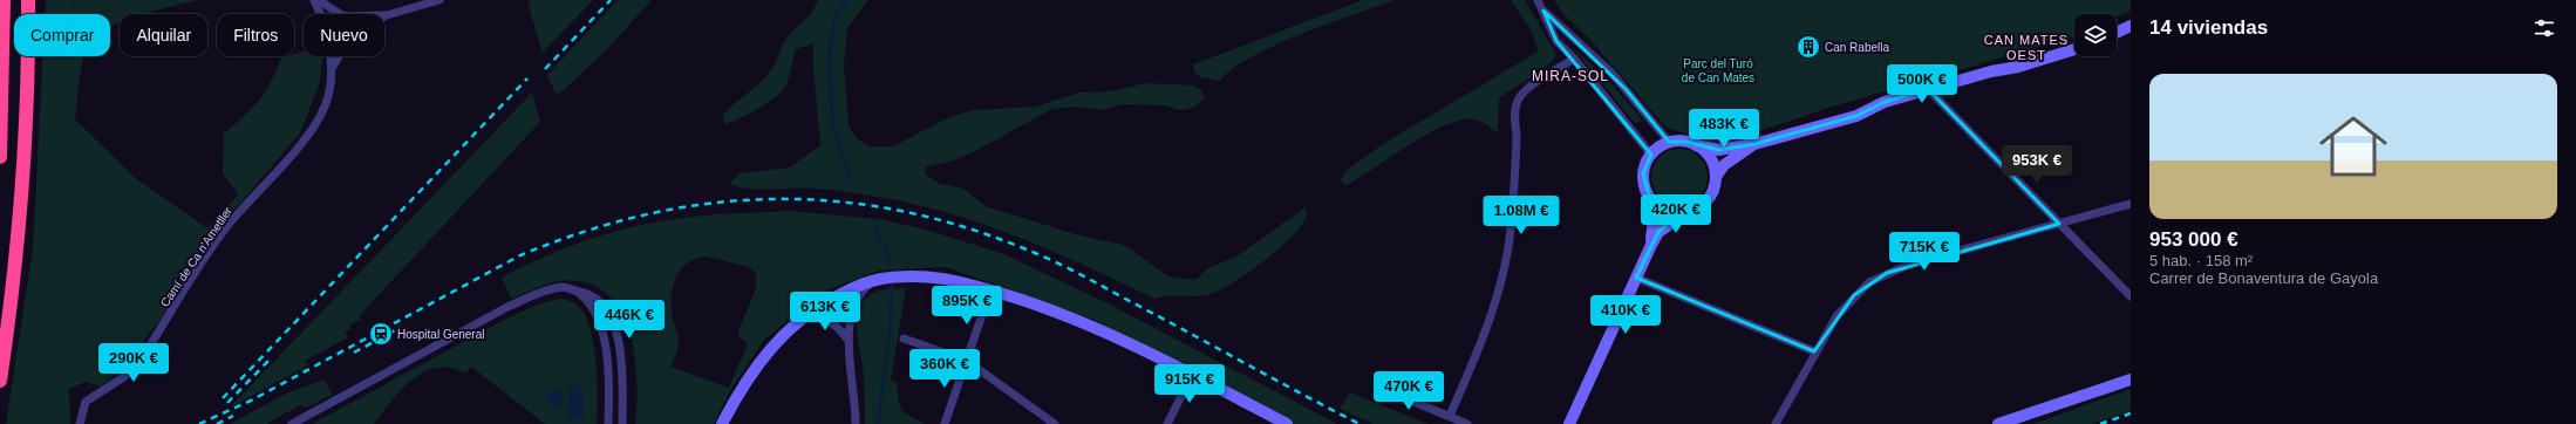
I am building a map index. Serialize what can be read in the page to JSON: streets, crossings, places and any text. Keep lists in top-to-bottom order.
{
  "streets": {
    "street": ["Camí de Ca n'Ametller"]
  },
  "districts": ["CAN MATES OEST", "MIRA-SOL"],
  "parks": ["Parc del Turó de Can Mates"],
  "places": {
    "building": ["Can Rabella"],
    "station": ["Hospital General"]
  },
  "page": {
    "heading": "14 viviendas",
    "chip": [
      "Comprar",
      "Alquilar",
      "Filtros",
      "Nuevo"
    ],
    "list": [
      {
        "name": "953 000 €",
        "note": "5 hab. · 158 m² · Carrer de Bonaventura de Gayola"
      }
    ],
    "price": [
      "500K €",
      "483K €",
      "953K €",
      "420K €",
      "1.08M €",
      "715K €",
      "895K €",
      "613K €",
      "410K €",
      "446K €",
      "290K €",
      "360K €",
      "915K €",
      "470K €"
    ]
  }
}
